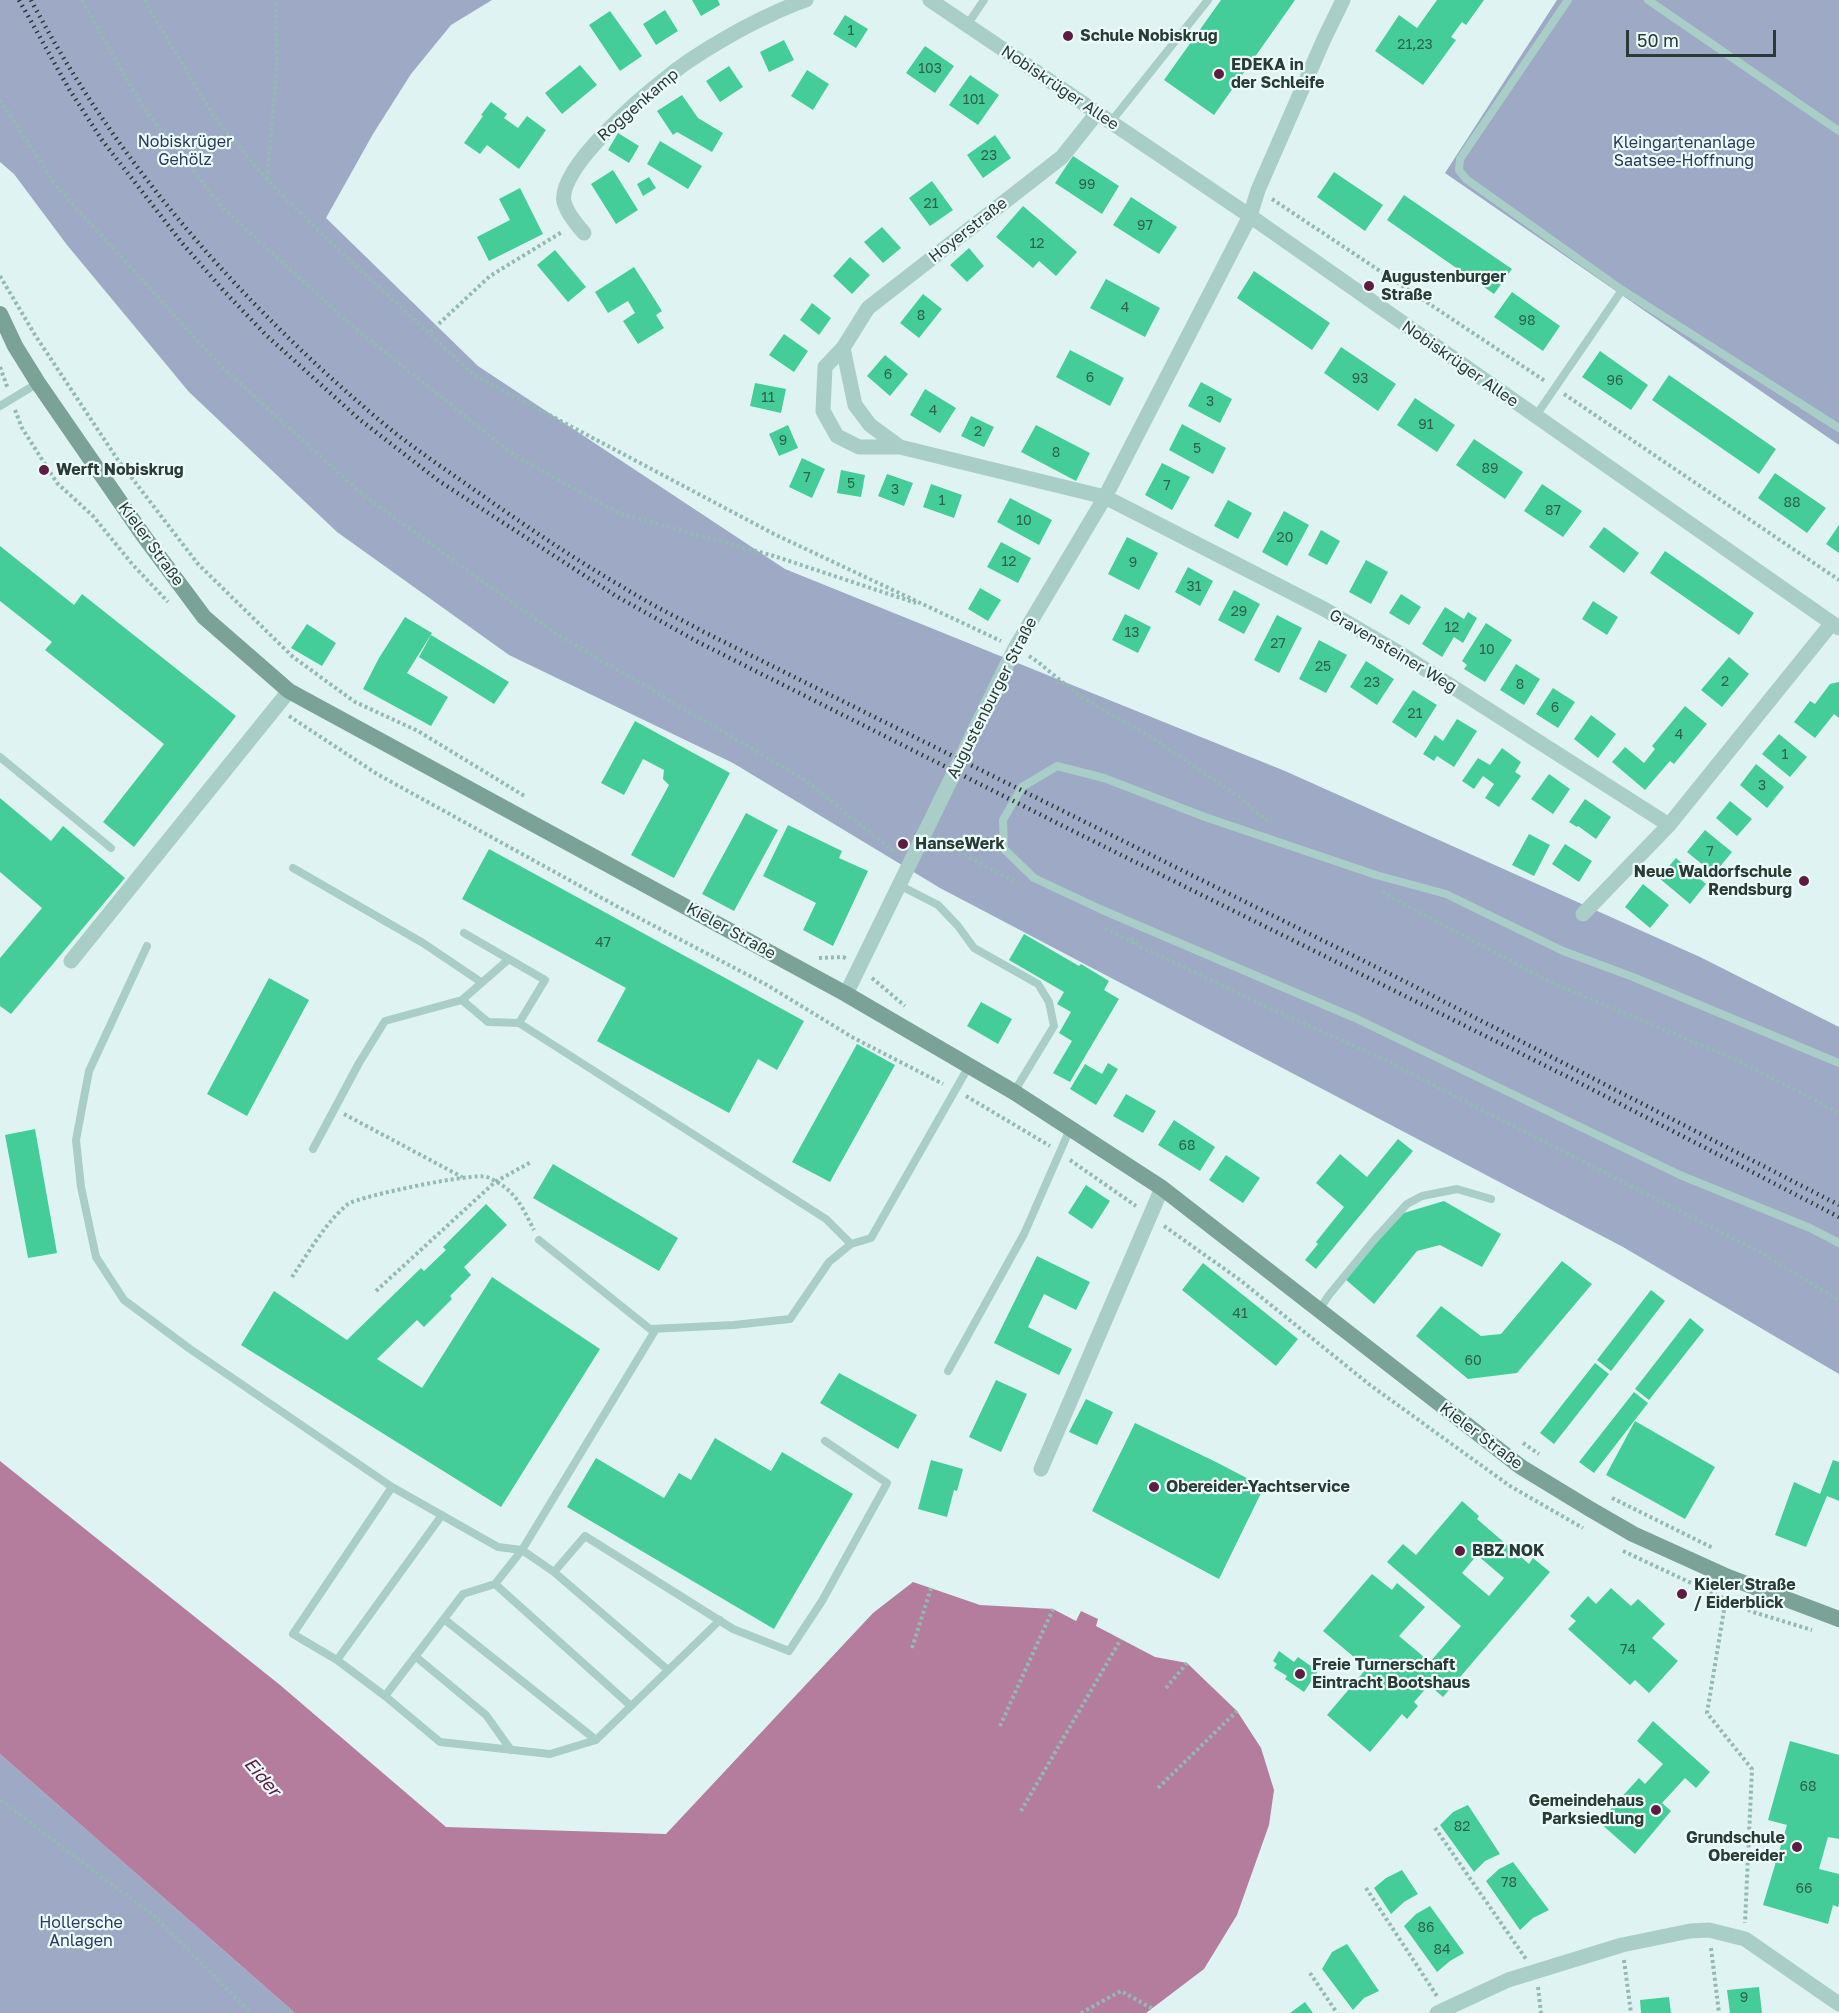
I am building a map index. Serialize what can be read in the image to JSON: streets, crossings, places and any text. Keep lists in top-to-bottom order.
{
  "streets": {
    "main road": ["Kieler Straße"],
    "street": [
      "Nobiskrüger Allee",
      "Roggenkamp",
      "Hoyerstraße",
      "Gravensteiner Weg",
      "Augustenburger Straße"
    ]
  },
  "crossings": [
    ["Nobiskrüger Allee", "Hoyerstraße"],
    ["Nobiskrüger Allee", "Augustenburger Straße"],
    ["Hoyerstraße", "Gravensteiner Weg"],
    ["Hoyerstraße", "Augustenburger Straße"],
    ["Kieler Straße", "Augustenburger Straße"],
    ["Gravensteiner Weg", "Augustenburger Straße"]
  ],
  "water": ["Eider"],
  "parks": ["Nobiskrüger Gehölz", "Kleingartenanlage Saatsee-Hoffnung", "Hollersche Anlagen"],
  "places": [
    "Schule Nobiskrug",
    "EDEKA in der Schleife",
    "Augustenburger Straße",
    "Werft Nobiskrug",
    "HanseWerk",
    "Neue Waldorfschule Rendsburg",
    "Obereider-Yachtservice",
    "BBZ NOK",
    "Kieler Straße / Eiderblick",
    "Freie Turnerschaft Eintracht Bootshaus",
    "Gemeindehaus Parksiedlung",
    "Grundschule Obereider"
  ],
  "house_numbers": [
    "1",
    "21,23",
    "103",
    "101",
    "23",
    "99",
    "21",
    "97",
    "12",
    "4",
    "8",
    "98",
    "6",
    "6",
    "93",
    "96",
    "11",
    "3",
    "4",
    "91",
    "2",
    "9",
    "5",
    "8",
    "89",
    "7",
    "5",
    "7",
    "3",
    "1",
    "88",
    "87",
    "10",
    "20",
    "12",
    "9",
    "31",
    "29",
    "12",
    "13",
    "27",
    "10",
    "25",
    "2",
    "23",
    "8",
    "6",
    "21",
    "4",
    "1",
    "3",
    "7",
    "47",
    "68",
    "41",
    "60",
    "74",
    "68",
    "82",
    "78",
    "66",
    "86",
    "84",
    "9"
  ],
  "scale_bar": "50 m"
}
